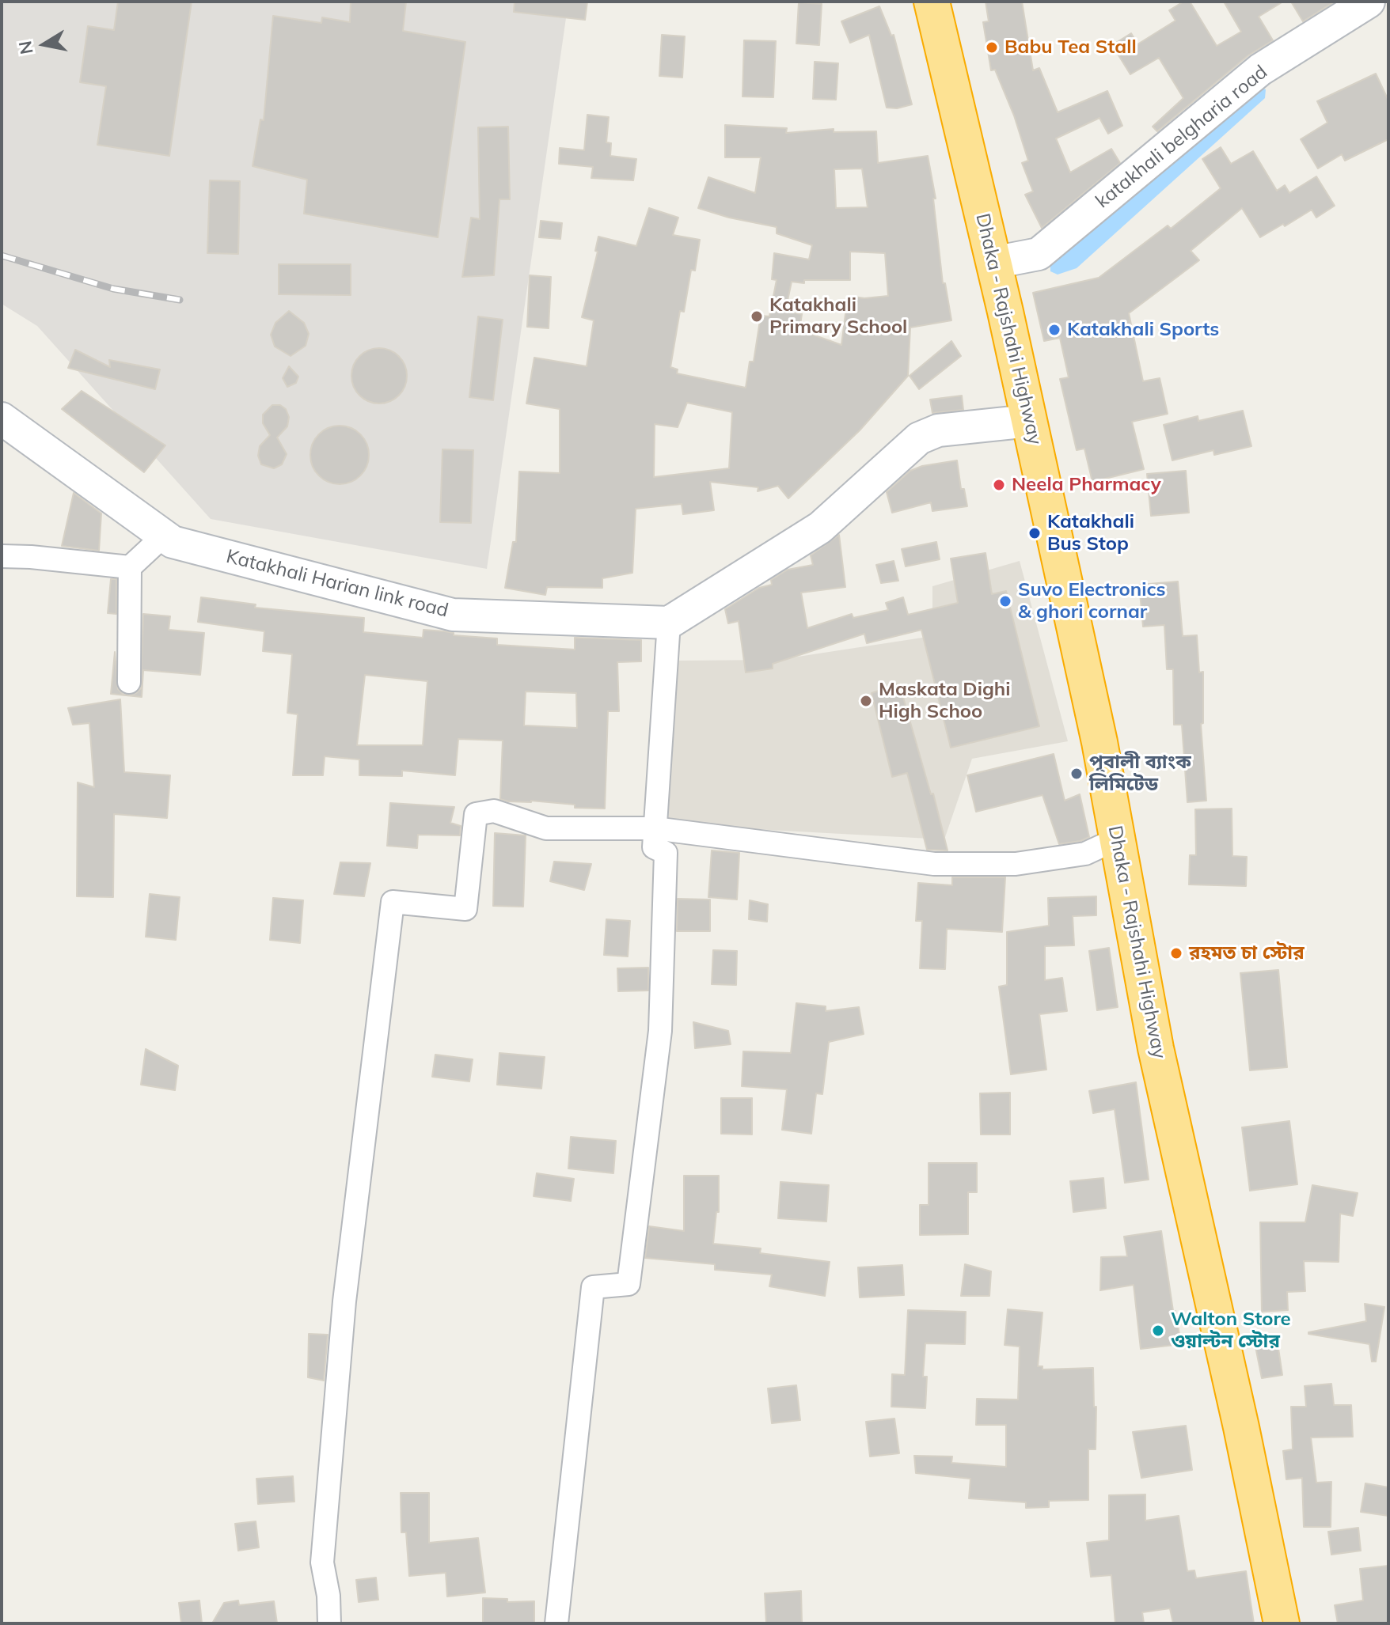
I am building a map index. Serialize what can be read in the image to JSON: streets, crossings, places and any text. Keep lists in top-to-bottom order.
{
  "streets": {
    "highway": ["Dhaka - Rajshahi Highway"],
    "street": ["katakhali belgharia road", "Katakhali Harian link road"]
  },
  "crossings": [
    ["katakhali belgharia road", "Dhaka - Rajshahi Highway"]
  ],
  "places": [
    "Babu Tea Stall",
    "Katakhali Primary School",
    "Katakhali Sports",
    "Neela Pharmacy",
    "Katakhali Bus Stop",
    "Suvo Electronics & ghori cornar",
    "Maskata Dighi High Schoo",
    "পূবালী ব্যাংক লিমিটেড",
    "রহমত চা স্টোর",
    "Walton Store ওয়াল্টন স্টোর"
  ],
  "north": "left"
}
